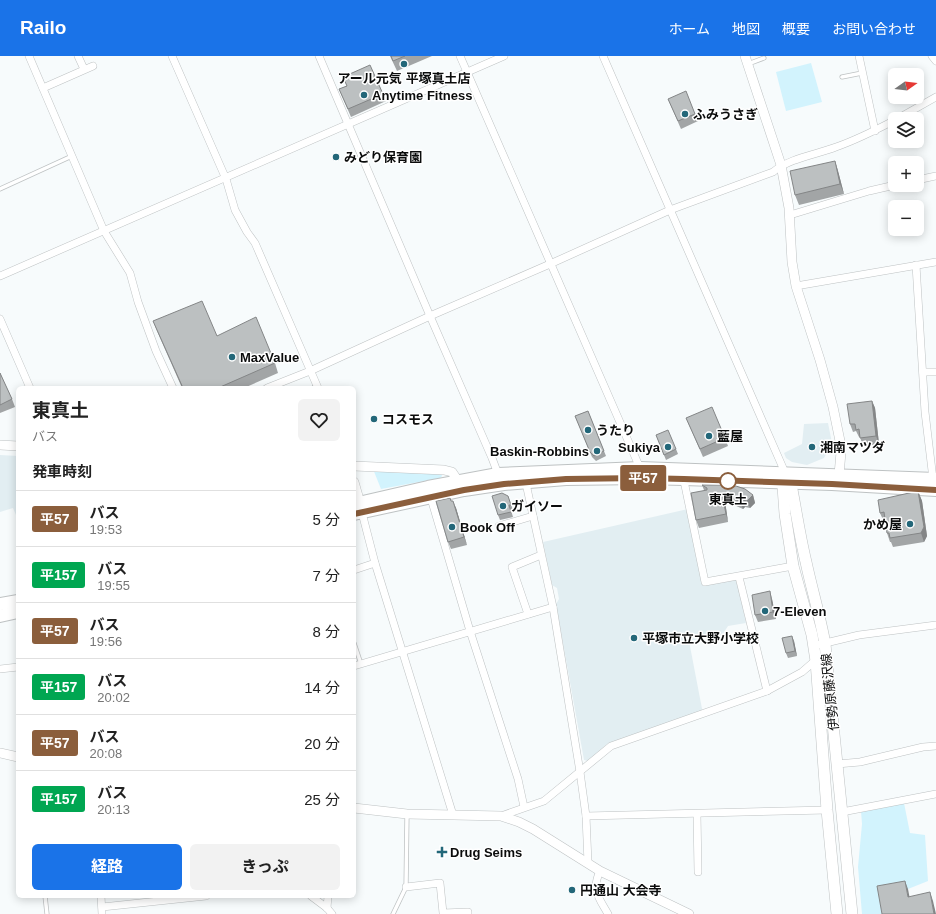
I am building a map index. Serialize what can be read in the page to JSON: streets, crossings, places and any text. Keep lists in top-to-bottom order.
{
  "streets": {
    "main road": ["伊勢原藤沢線"]
  },
  "places": {
    "other": [
      "アール元気 平塚真土店",
      "Anytime Fitness",
      "ふみうさぎ",
      "みどり保育園",
      "MaxValue",
      "コスモス",
      "うたり",
      "藍屋",
      "Sukiya",
      "湘南マツダ",
      "Baskin-Robbins",
      "東真土",
      "ガイソー",
      "かめ屋",
      "Book Off",
      "7-Eleven",
      "平塚市立大野小学校",
      "円通山 大会寺"
    ],
    "health": ["Drug Seims"]
  },
  "lines": ["bus line 平57"],
  "north": "right",
  "page": {
    "header": "Railo",
    "nav": [
      "ホーム",
      "地図",
      "概要",
      "お問い合わせ"
    ],
    "on_map": "平57",
    "map_buttons": ["+", "−"],
    "heading": [
      ["東真土", "バス"],
      "発車時刻"
    ],
    "list": [
      {
        "mark": "平57",
        "name": "バス",
        "note": "19:53",
        "value": "5 分"
      },
      {
        "mark": "平157",
        "name": "バス",
        "note": "19:55",
        "value": "7 分"
      },
      {
        "mark": "平57",
        "name": "バス",
        "note": "19:56",
        "value": "8 分"
      },
      {
        "mark": "平157",
        "name": "バス",
        "note": "20:02",
        "value": "14 分"
      },
      {
        "mark": "平57",
        "name": "バス",
        "note": "20:08",
        "value": "20 分"
      },
      {
        "mark": "平157",
        "name": "バス",
        "note": "20:13",
        "value": "25 分"
      }
    ],
    "buttons": ["経路", "きっぷ"]
  }
}
